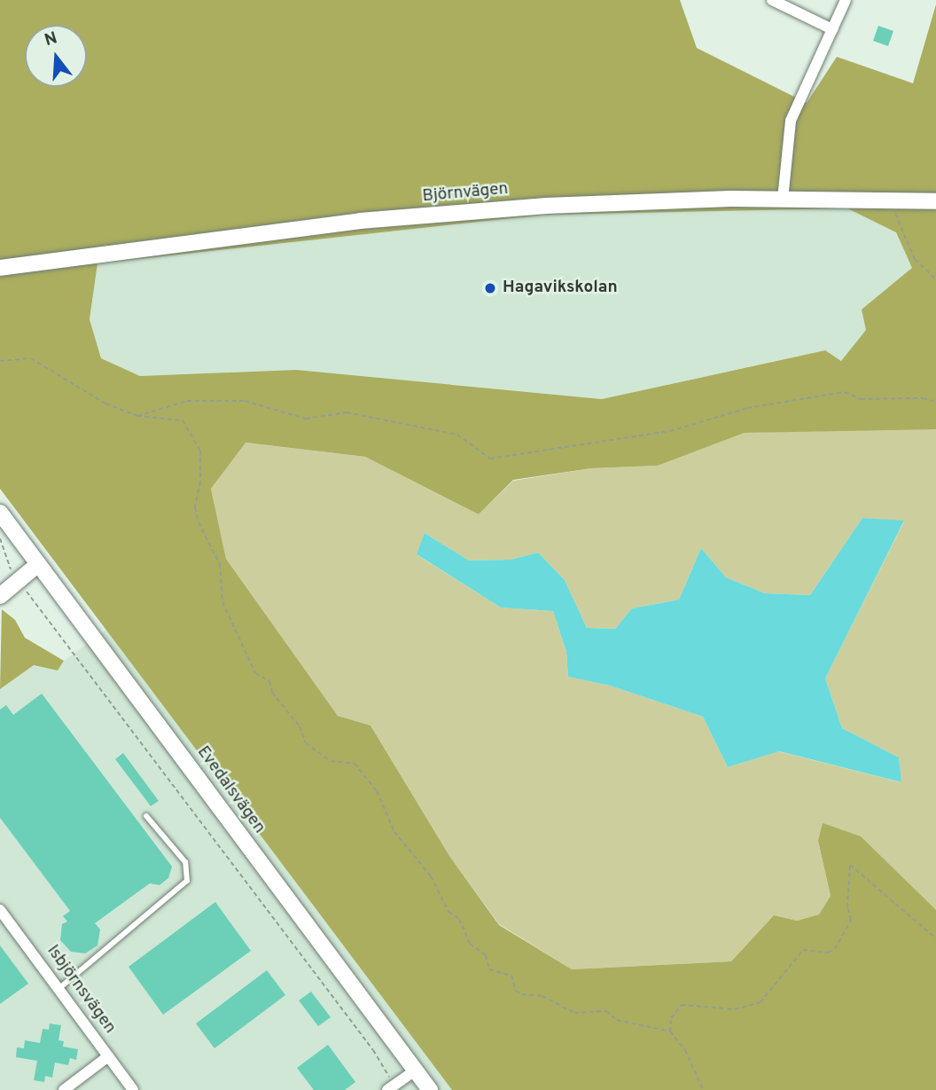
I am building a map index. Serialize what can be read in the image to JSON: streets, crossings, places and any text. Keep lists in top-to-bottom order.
{
  "streets": {
    "street": ["Björnvägen", "Evedalsvägen", "Isbjörnsvägen"]
  },
  "places": ["Hagavikskolan"],
  "north": "top"
}
